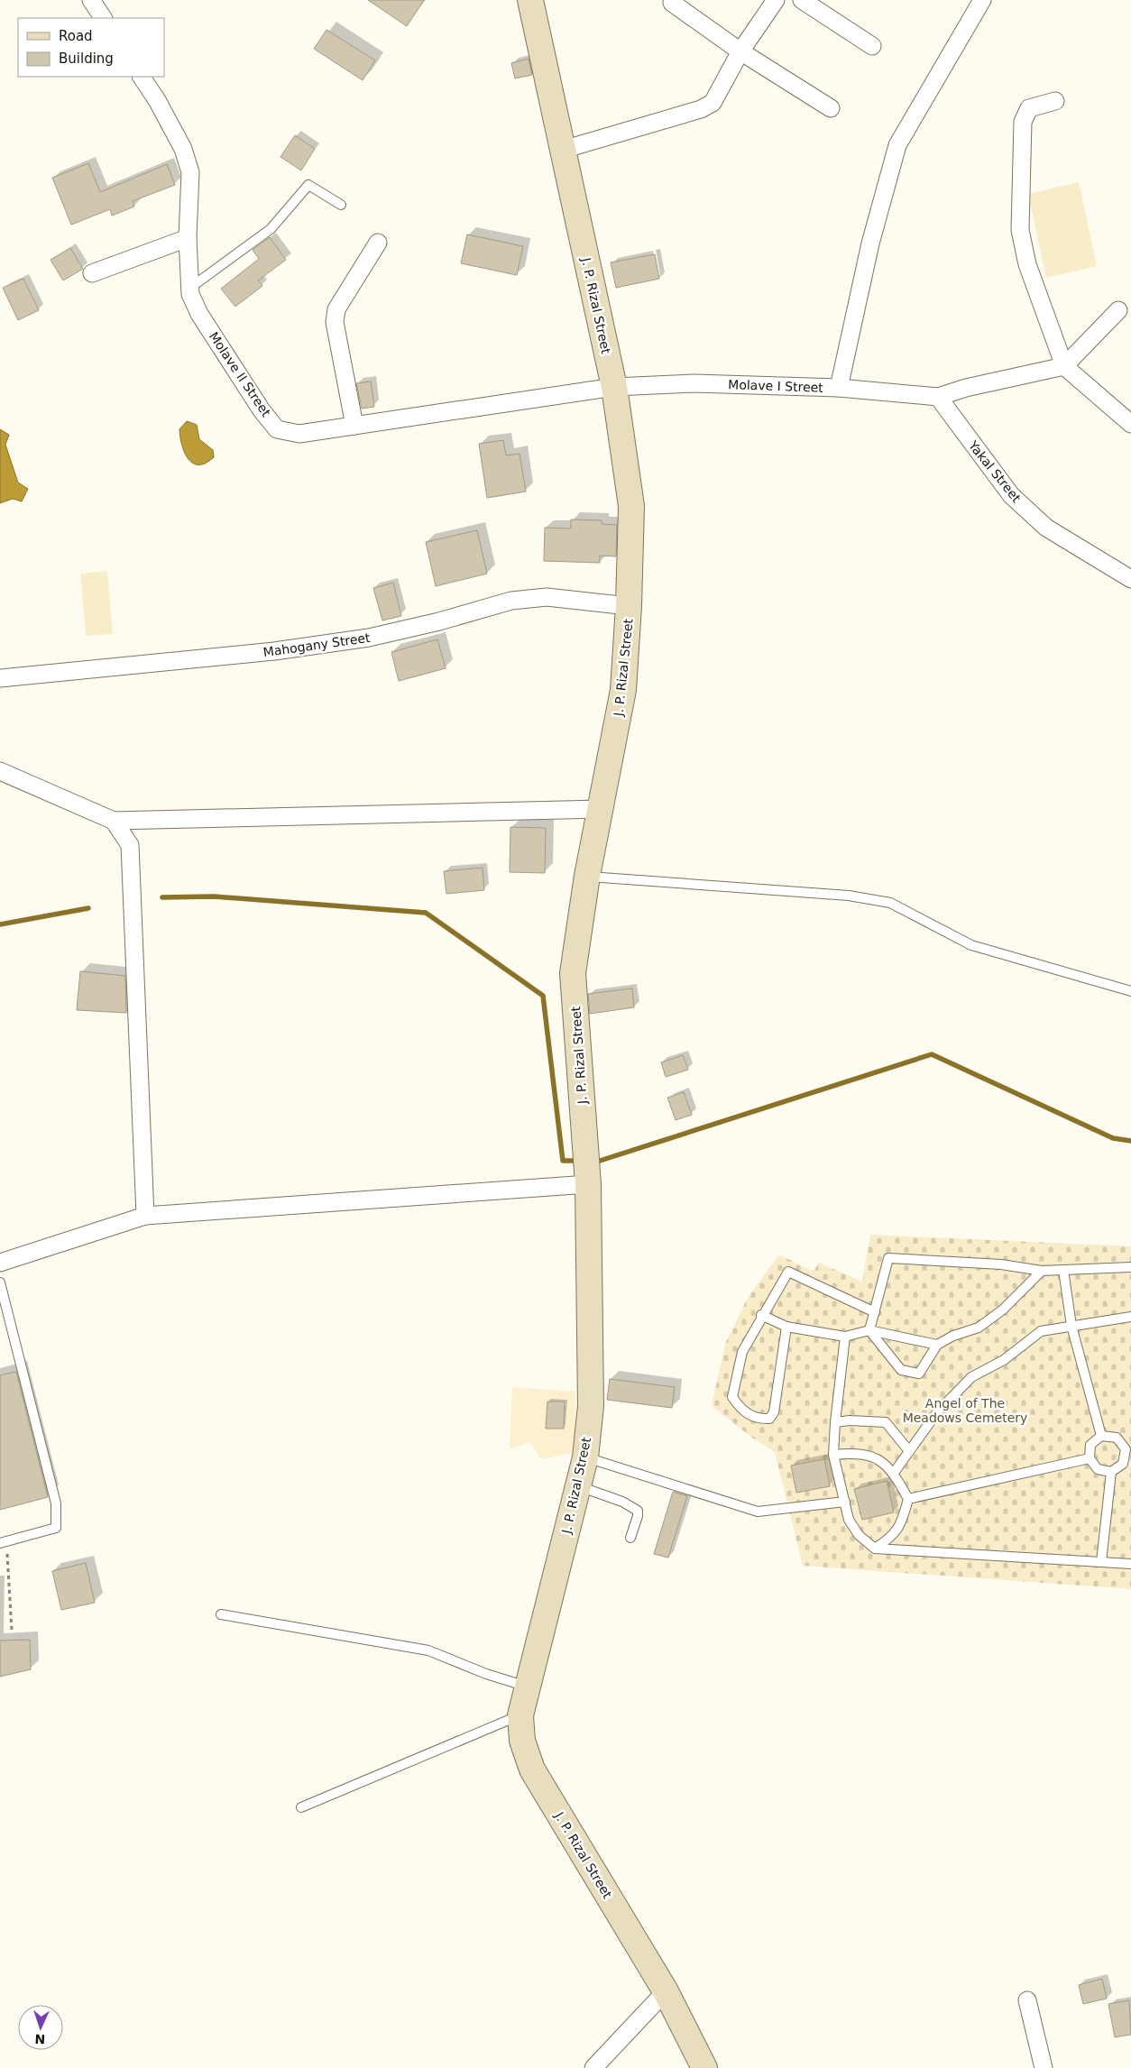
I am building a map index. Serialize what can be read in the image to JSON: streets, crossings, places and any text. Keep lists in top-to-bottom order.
{
  "streets": {
    "main road": ["J. P. Rizal Street"],
    "street": [
      "Molave II Street",
      "Molave I Street",
      "Yakal Street",
      "Mahogany Street"
    ]
  },
  "crossings": [
    ["J. P. Rizal Street", "Molave II Street"],
    ["J. P. Rizal Street", "Molave I Street"],
    ["J. P. Rizal Street", "Mahogany Street"],
    ["Molave II Street", "Molave I Street"],
    ["Molave I Street", "Yakal Street"]
  ],
  "parks": ["Angel of The Meadows Cemetery"],
  "legend": ["Road", "Building"],
  "north": "bottom"
}
